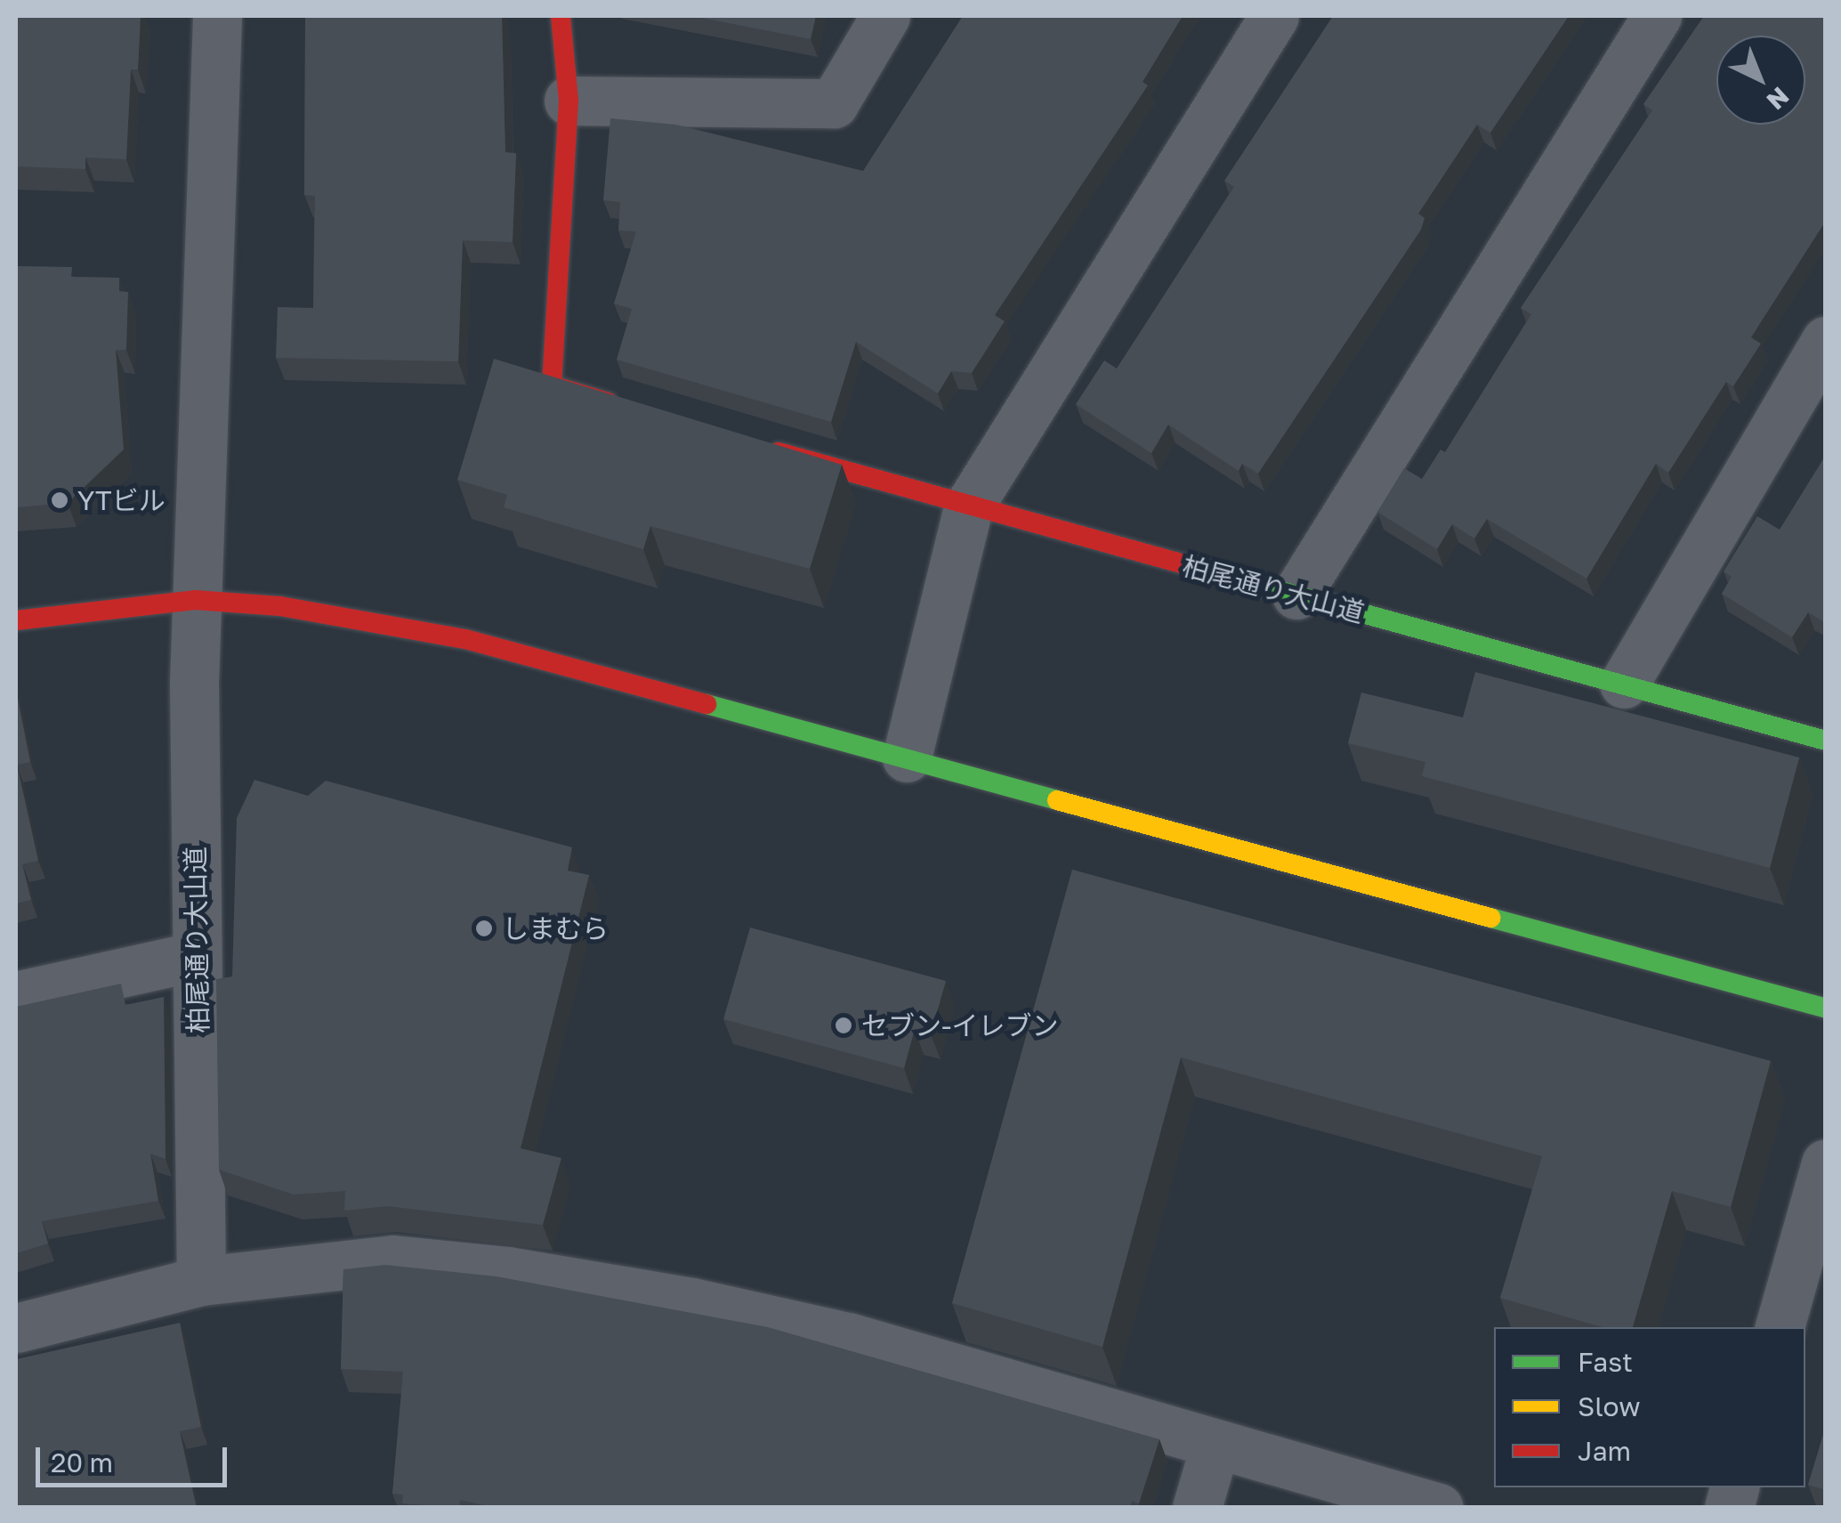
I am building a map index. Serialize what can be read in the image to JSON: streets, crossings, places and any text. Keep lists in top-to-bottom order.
{
  "streets": {
    "street": ["柏尾通り大山道"]
  },
  "places": ["YTビル", "しまむら", "セブン-イレブン"],
  "legend": ["Fast", "Slow", "Jam"],
  "scale_bar": "20 m",
  "north": "bottom right"
}
